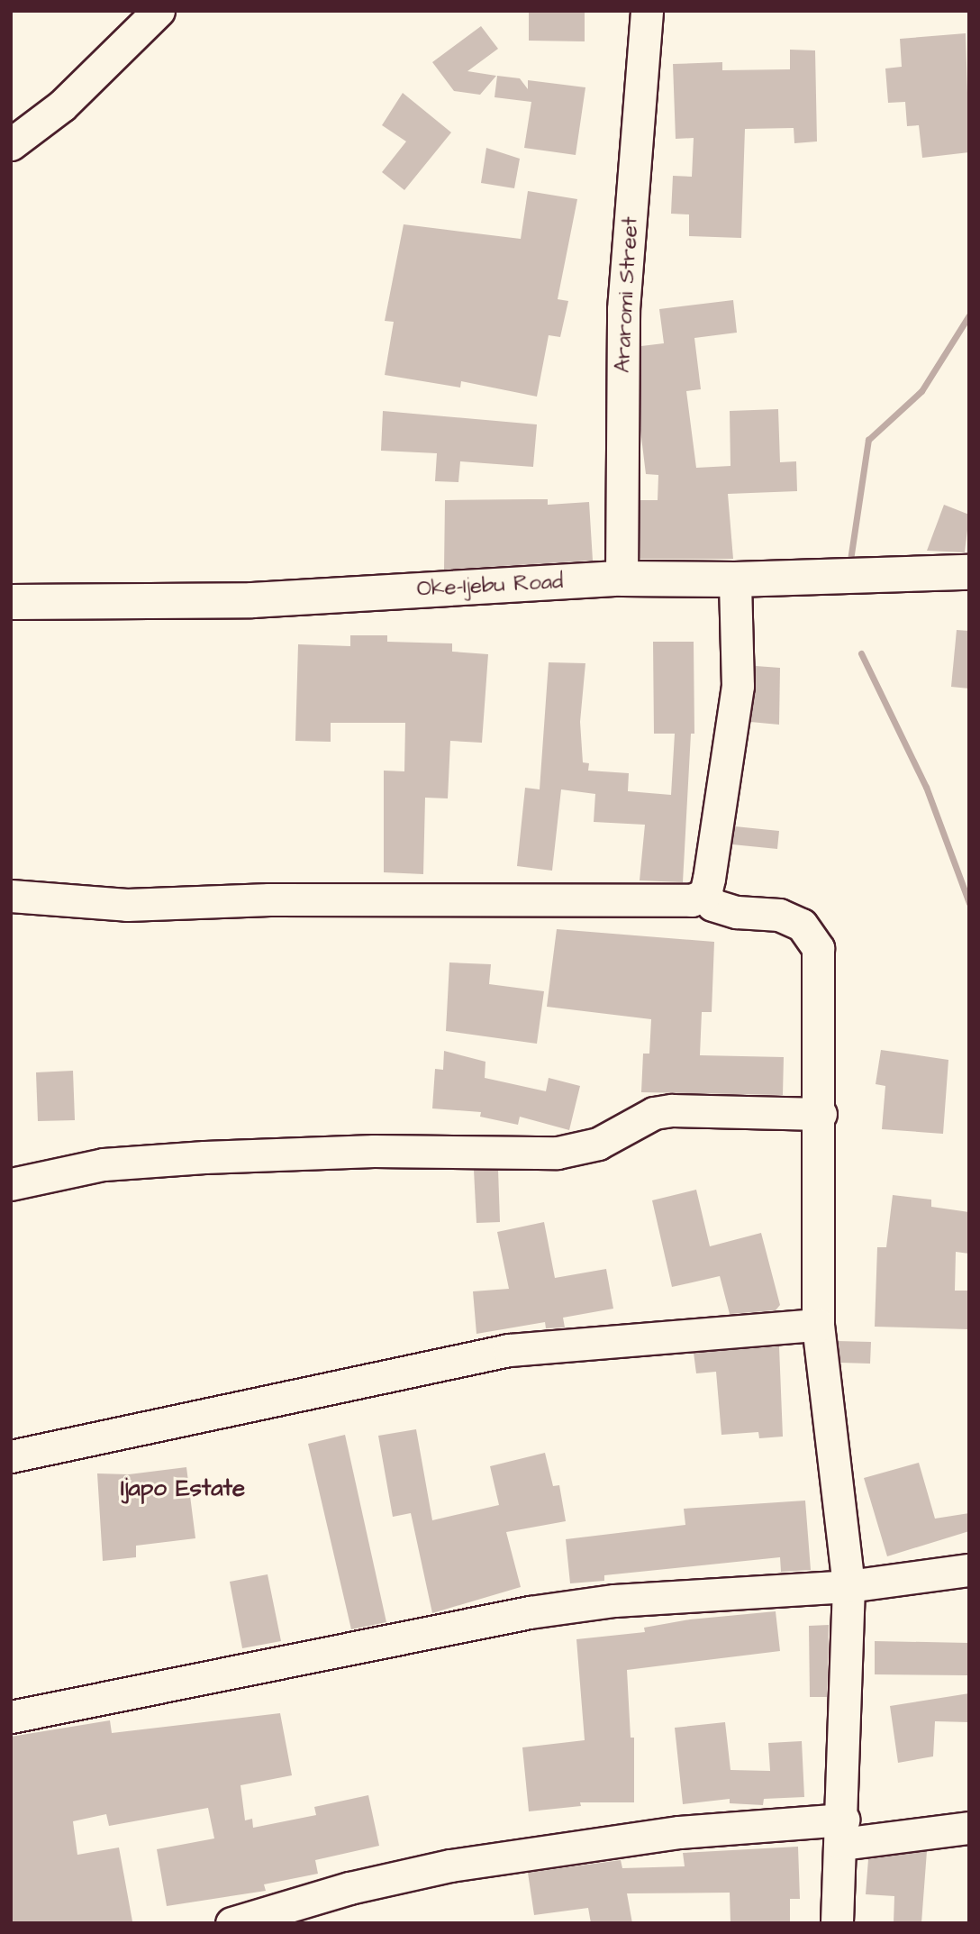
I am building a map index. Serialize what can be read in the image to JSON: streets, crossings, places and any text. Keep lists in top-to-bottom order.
{
  "streets": {
    "main road": ["Oke-Ijebu Road"],
    "street": ["Araromi Street"]
  },
  "crossings": [
    ["Araromi Street", "Oke-Ijebu Road"]
  ],
  "districts": ["Ijapo Estate"]
}
